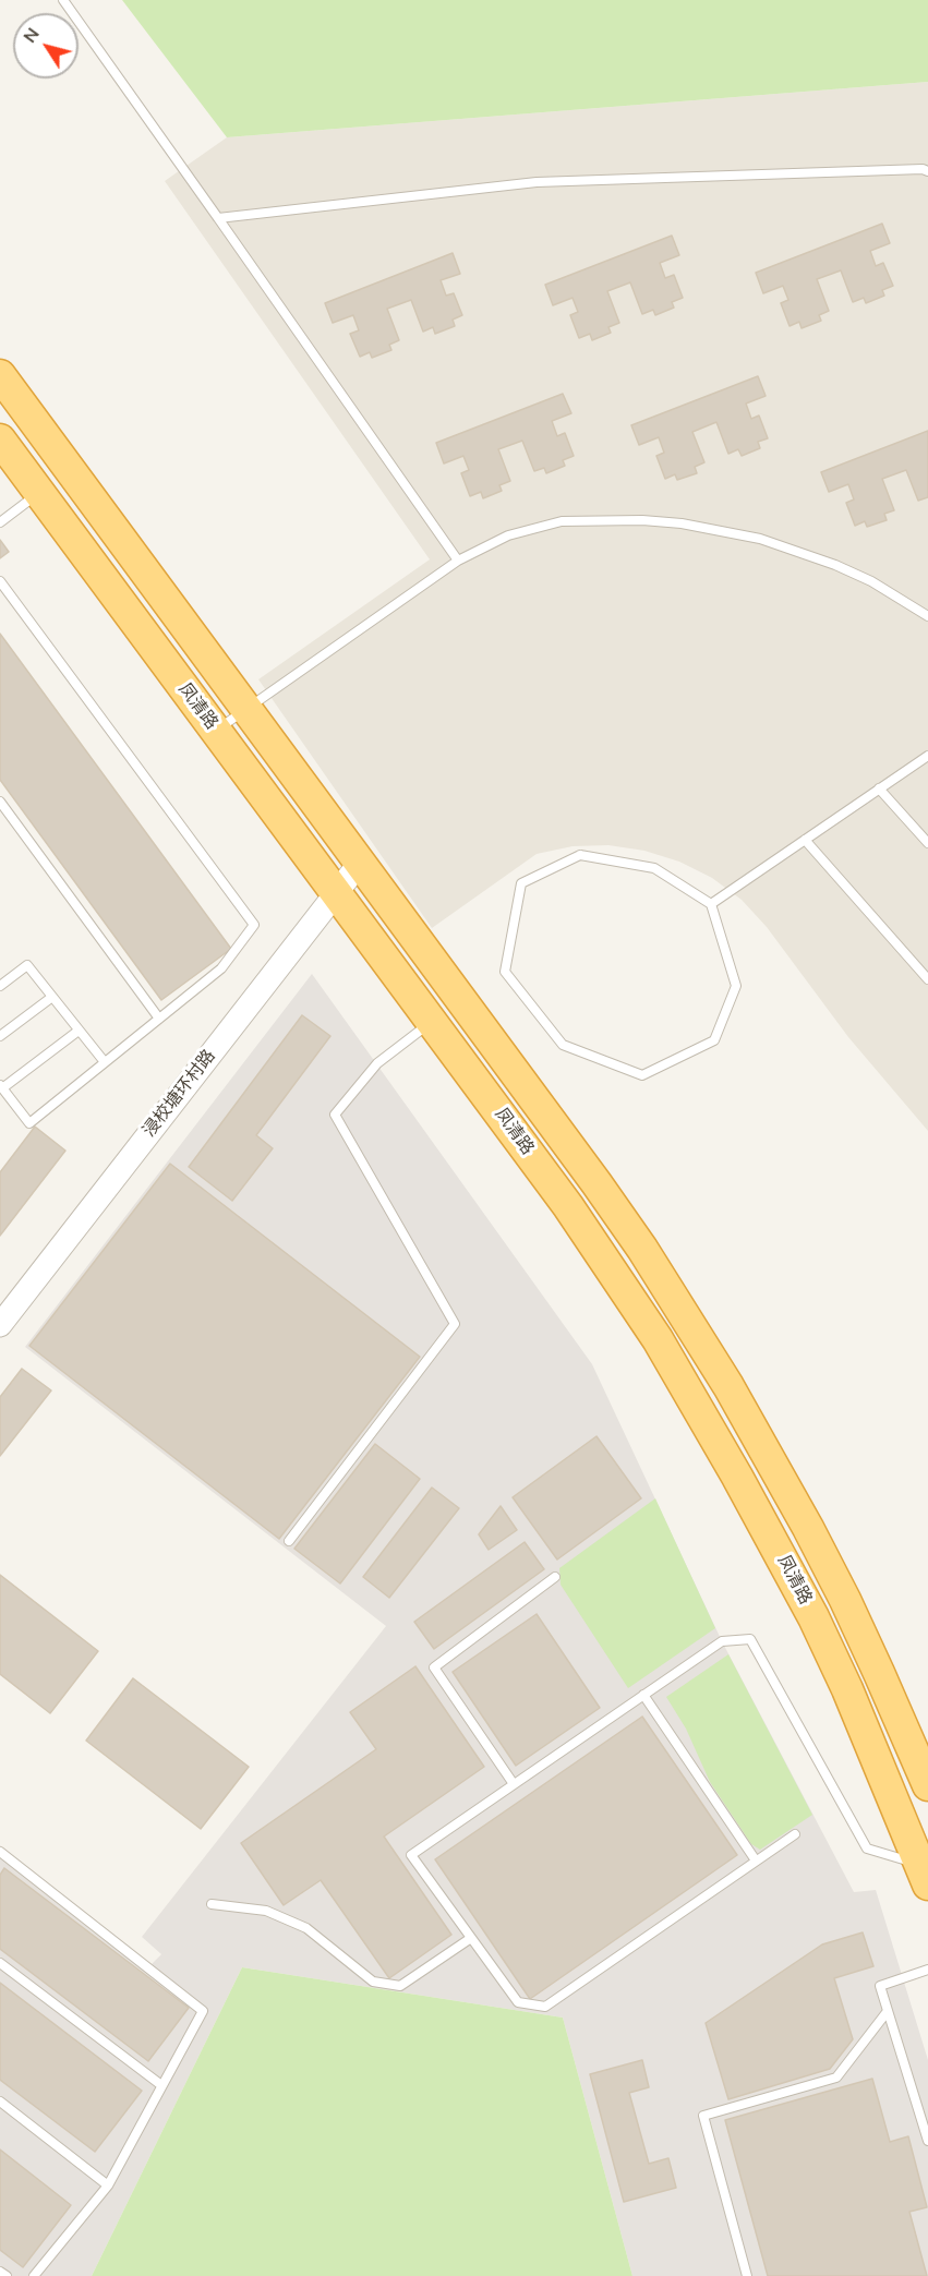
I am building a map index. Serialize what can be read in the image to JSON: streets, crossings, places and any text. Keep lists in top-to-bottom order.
{
  "streets": {
    "highway": ["凤清路"],
    "street": ["浸校塘环村路"]
  },
  "crossings": [
    ["凤清路", "浸校塘环村路"]
  ],
  "north": "top left"
}
